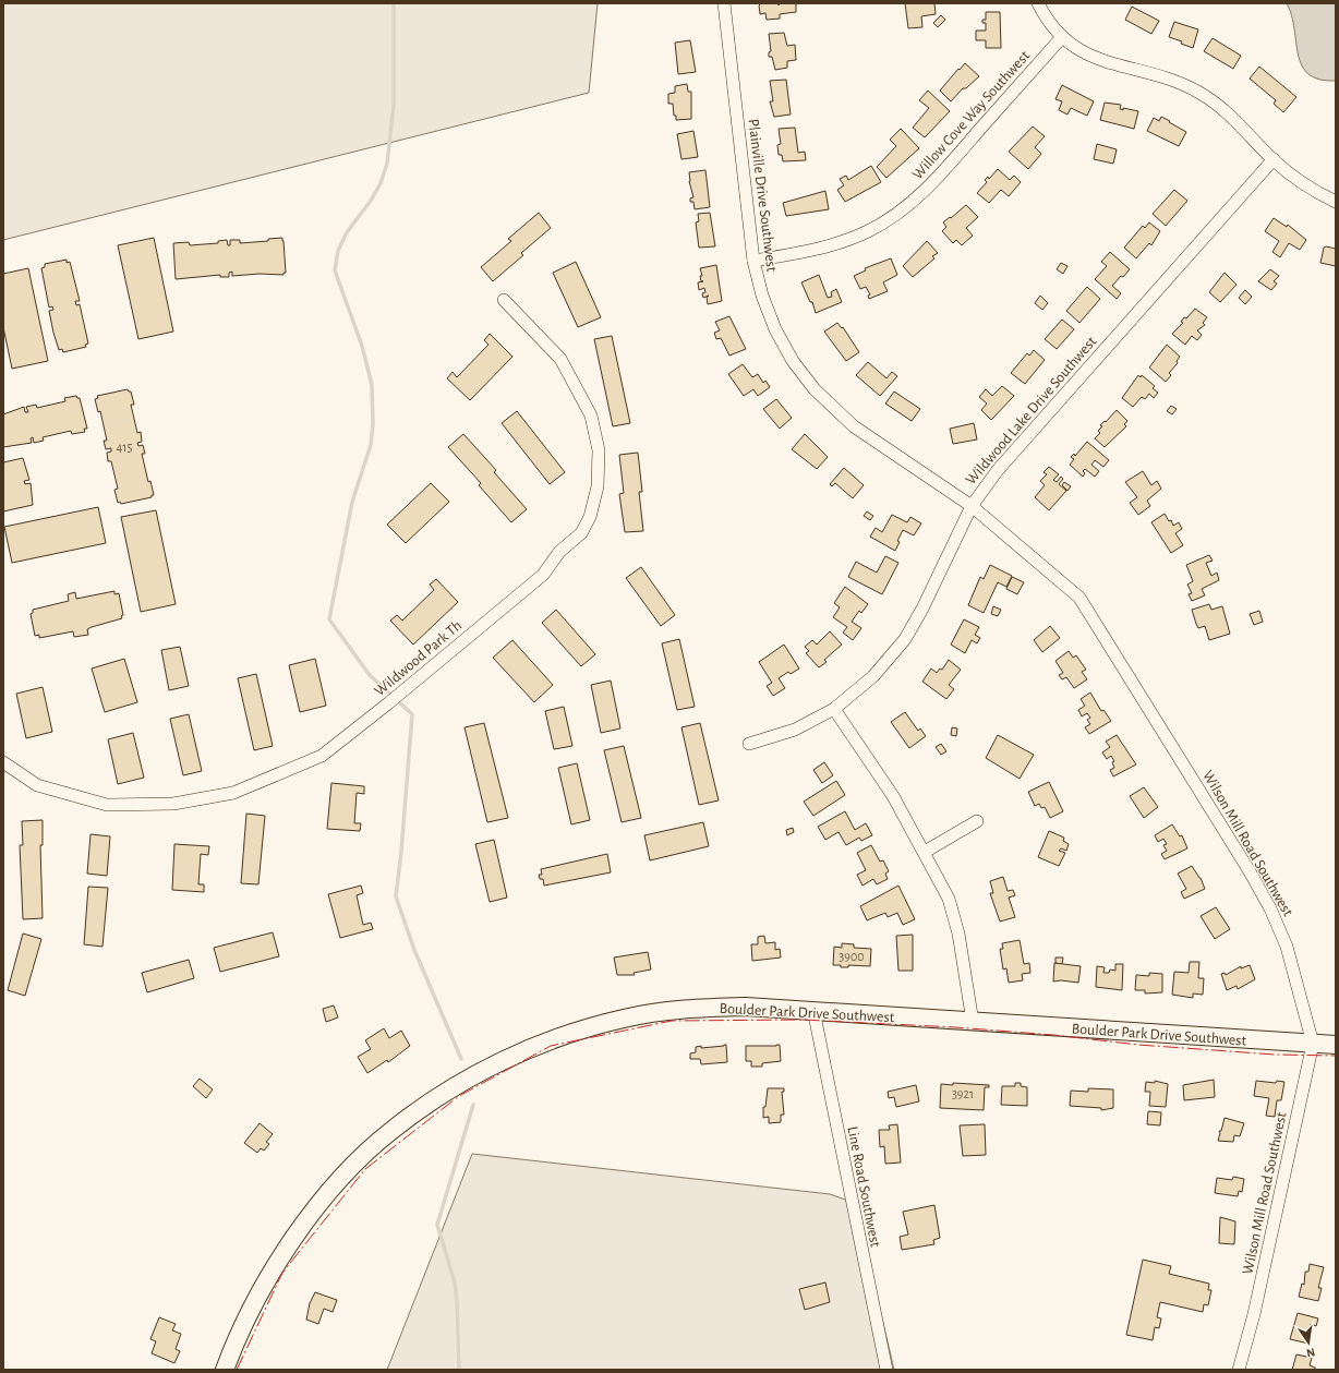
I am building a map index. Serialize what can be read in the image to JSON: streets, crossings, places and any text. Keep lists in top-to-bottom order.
{
  "streets": {
    "street": [
      "Willow Cove Way Southwest",
      "Plainville Drive Southwest",
      "Wildwood Lake Drive Southwest",
      "Wildwood Park Th",
      "Wilson Mill Road Southwest",
      "Boulder Park Drive Southwest",
      "Line Road Southwest"
    ]
  },
  "crossings": [
    ["Willow Cove Way Southwest", "Plainville Drive Southwest"],
    ["Plainville Drive Southwest", "Wildwood Lake Drive Southwest"],
    ["Plainville Drive Southwest", "Wilson Mill Road Southwest"],
    ["Wildwood Lake Drive Southwest", "Wilson Mill Road Southwest"],
    ["Wilson Mill Road Southwest", "Boulder Park Drive Southwest"],
    ["Boulder Park Drive Southwest", "Line Road Southwest"]
  ],
  "house_numbers": ["415", "3900", "3921"],
  "north": "bottom"
}
